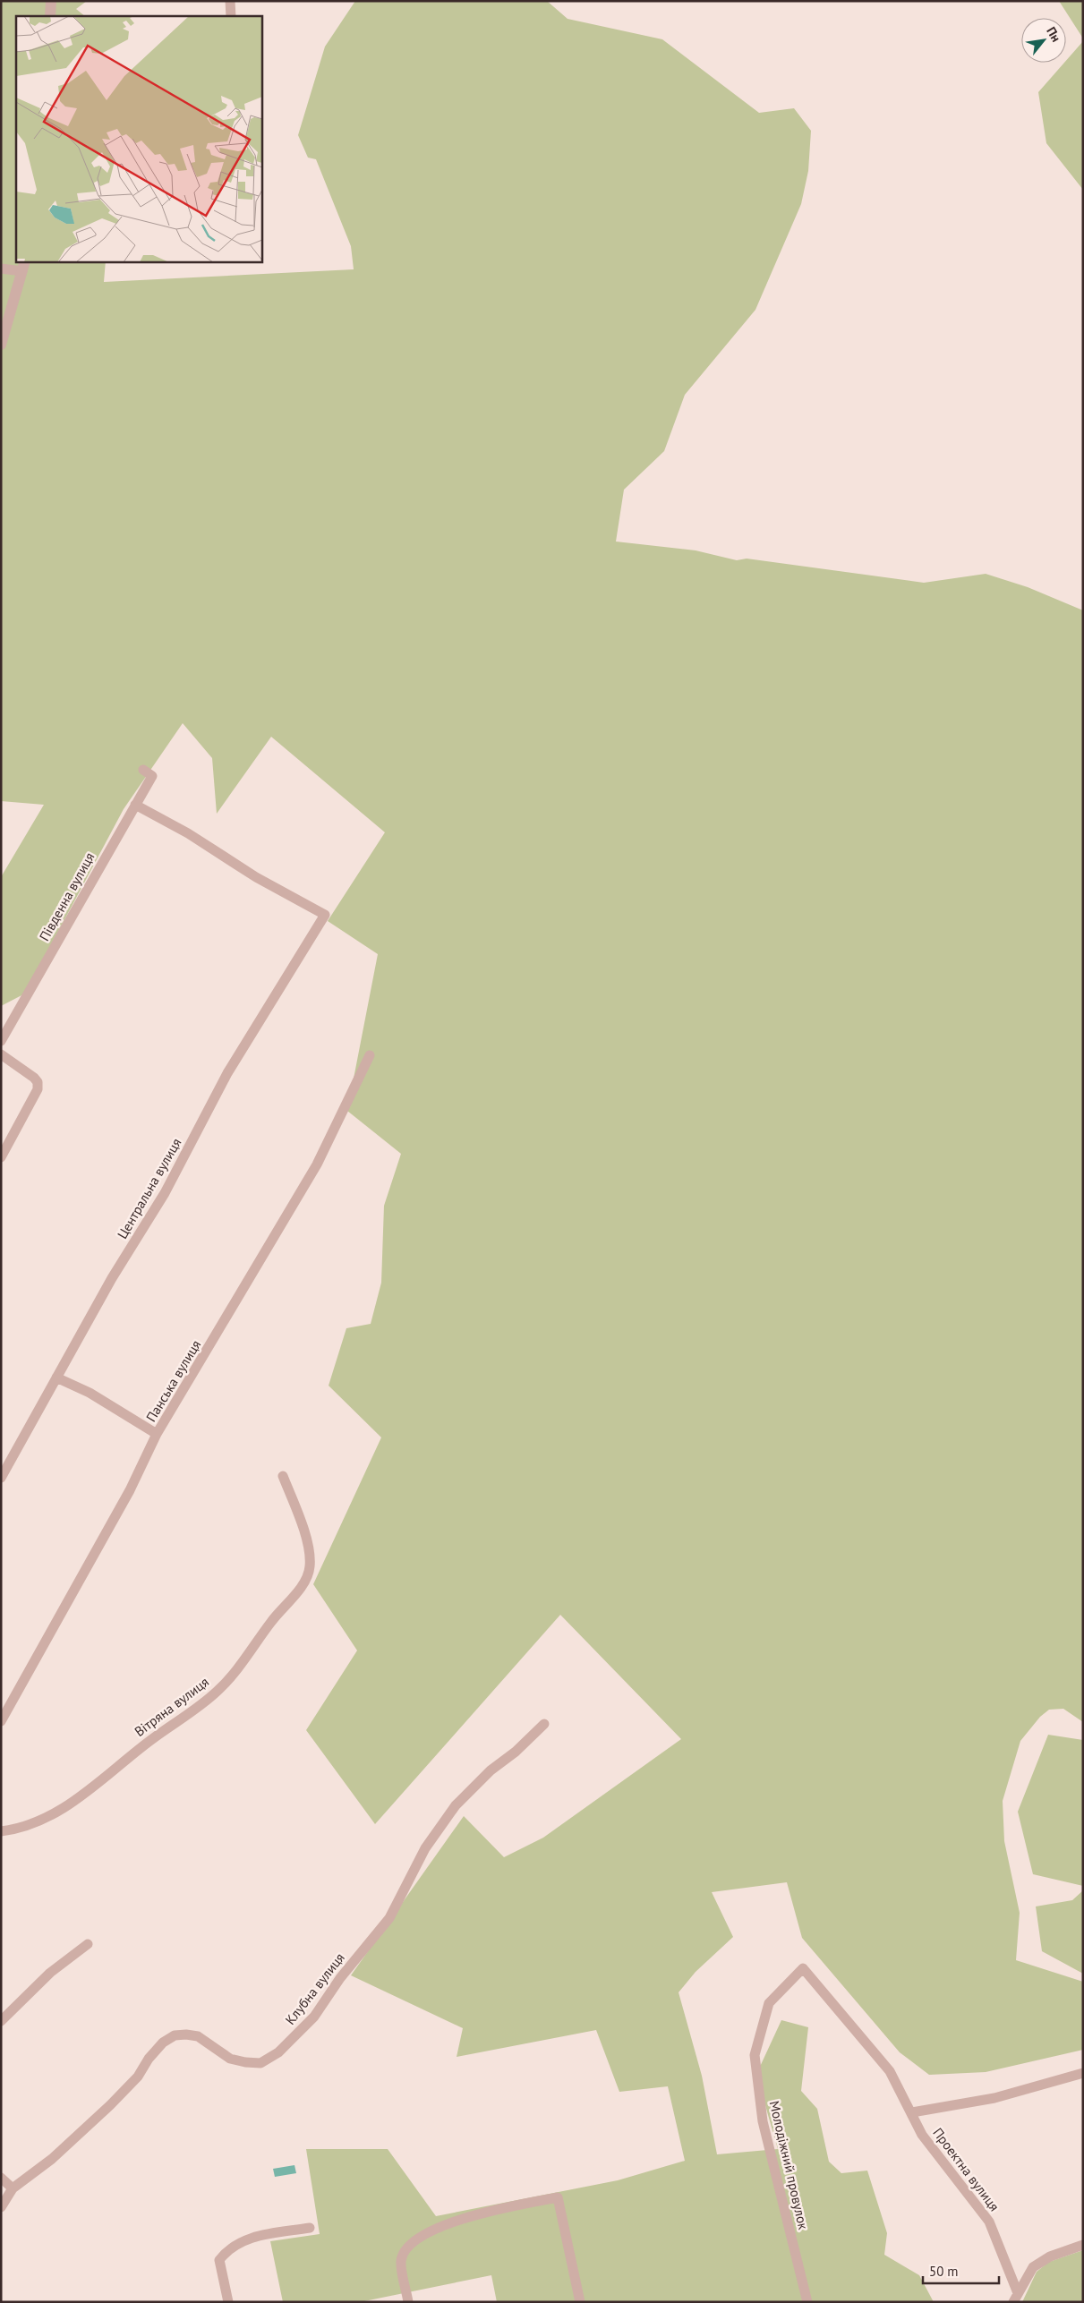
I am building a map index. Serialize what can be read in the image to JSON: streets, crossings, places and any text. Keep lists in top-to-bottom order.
{
  "streets": {
    "street": [
      "Південна вулиця",
      "Центральна вулиця",
      "Панська вулиця",
      "Вітряна вулиця",
      "Клубна вулиця",
      "Молодіжний провулок",
      "Проектна вулиця"
    ]
  },
  "crossings": [
    ["Південна вулиця", "Центральна вулиця"],
    ["Молодіжний провулок", "Проектна вулиця"]
  ],
  "scale_bar": "50 m",
  "north": "top right"
}
